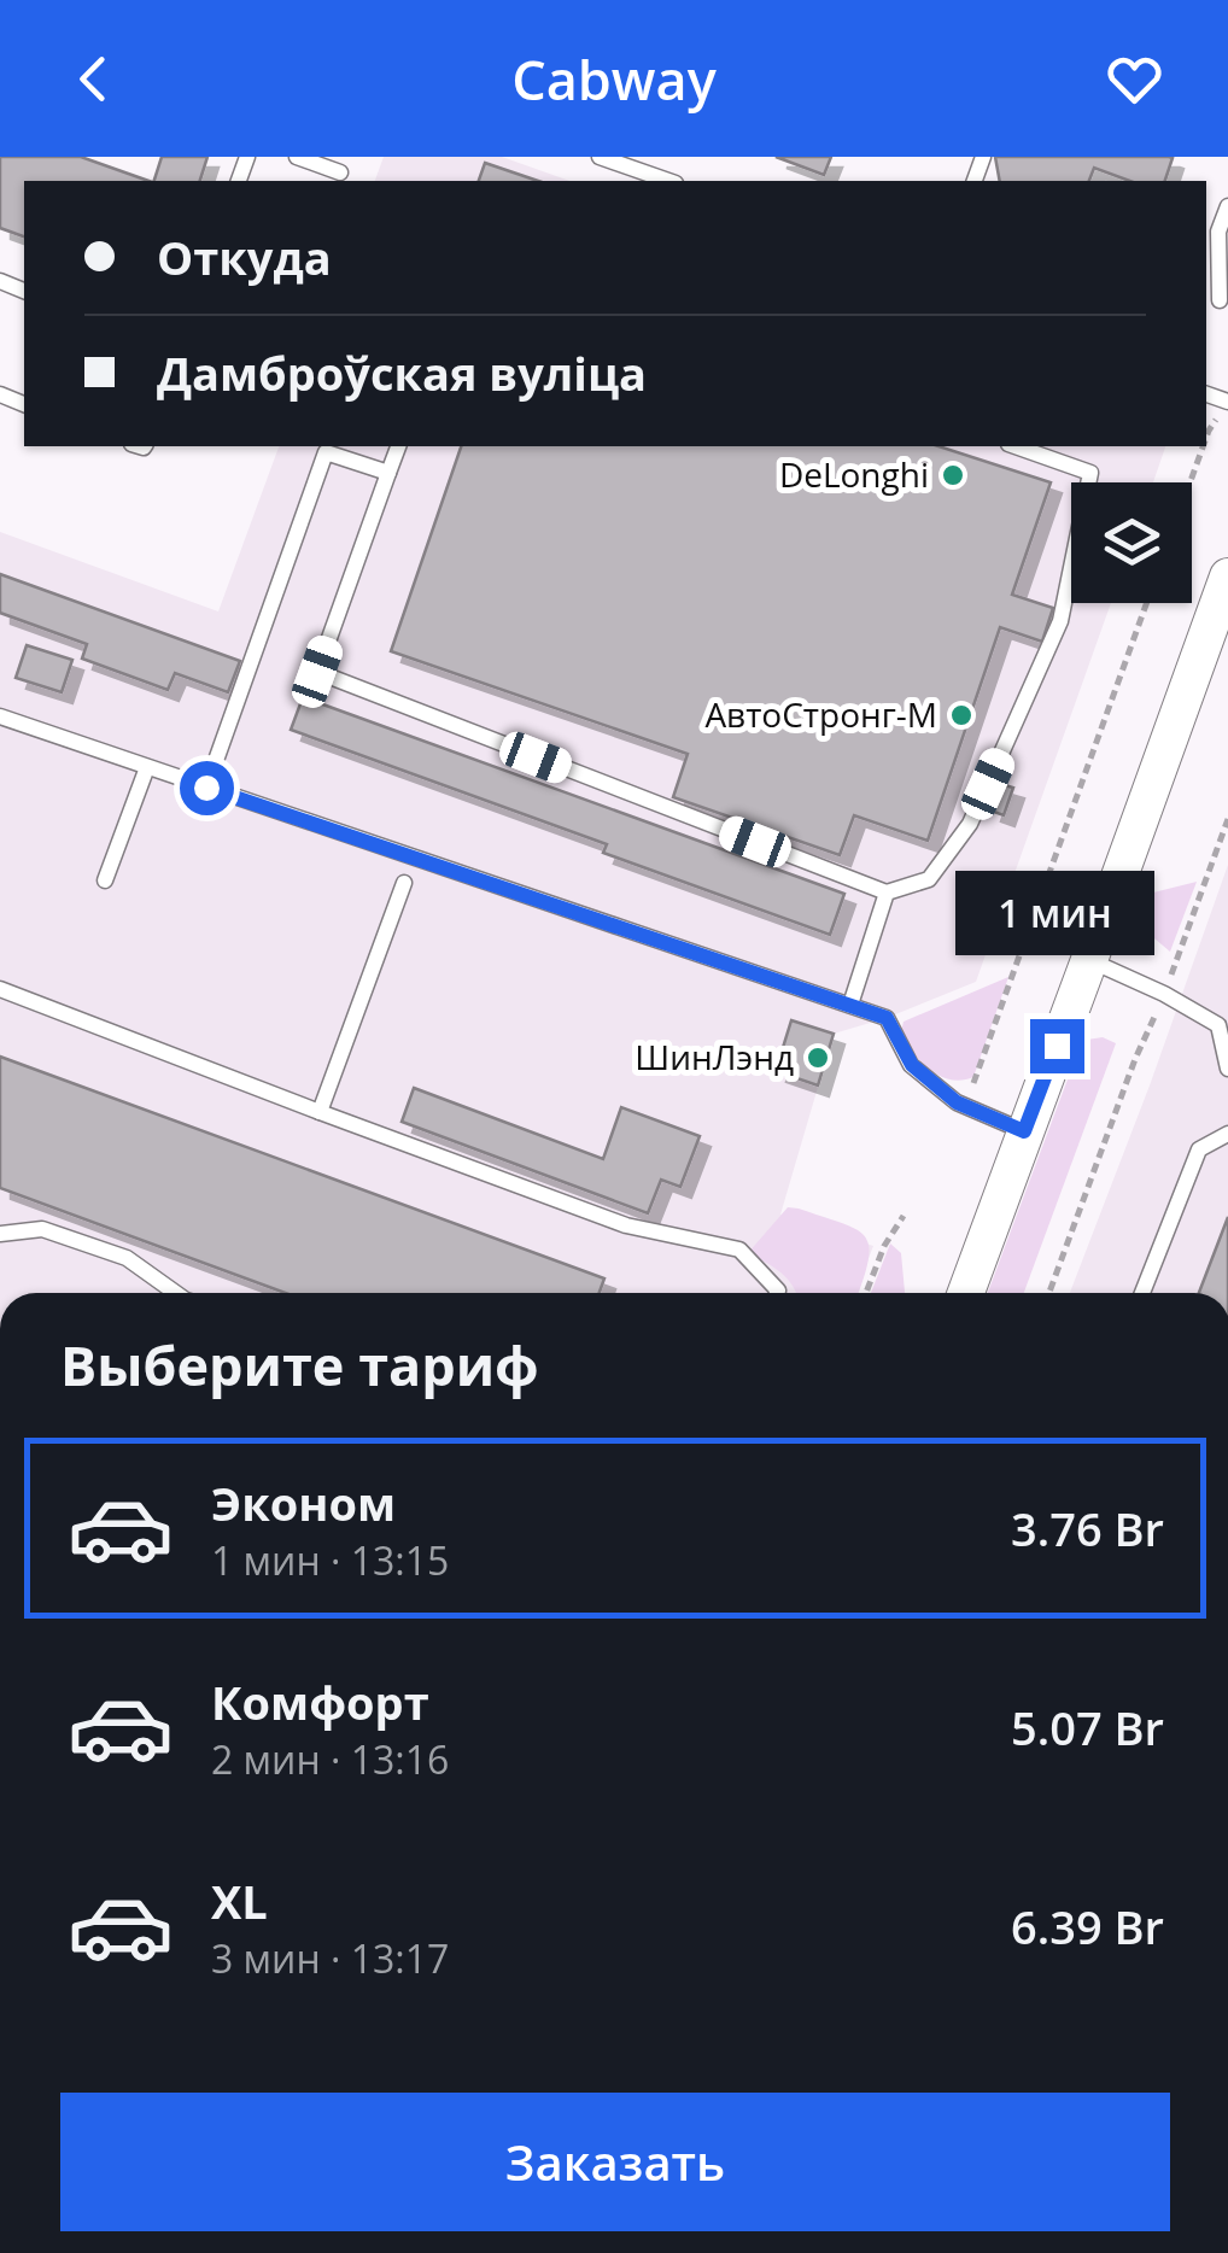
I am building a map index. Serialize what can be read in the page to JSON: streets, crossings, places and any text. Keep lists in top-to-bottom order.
{
  "places": ["DeLonghi", "АвтоСтронг-М", "ШинЛэнд"],
  "page": {
    "header": "Cabway",
    "banner": ["Откуда", "Дамброўская вуліца"],
    "bubble": "1 мин",
    "heading": "Выберите тариф",
    "list": [
      {
        "name": "Эконом",
        "note": "1 мин · 13:15",
        "value": "3.76 Br"
      },
      {
        "name": "Комфорт",
        "note": "2 мин · 13:16",
        "value": "5.07 Br"
      },
      {
        "name": "XL",
        "note": "3 мин · 13:17",
        "value": "6.39 Br"
      }
    ],
    "buttons": "Заказать"
  }
}
